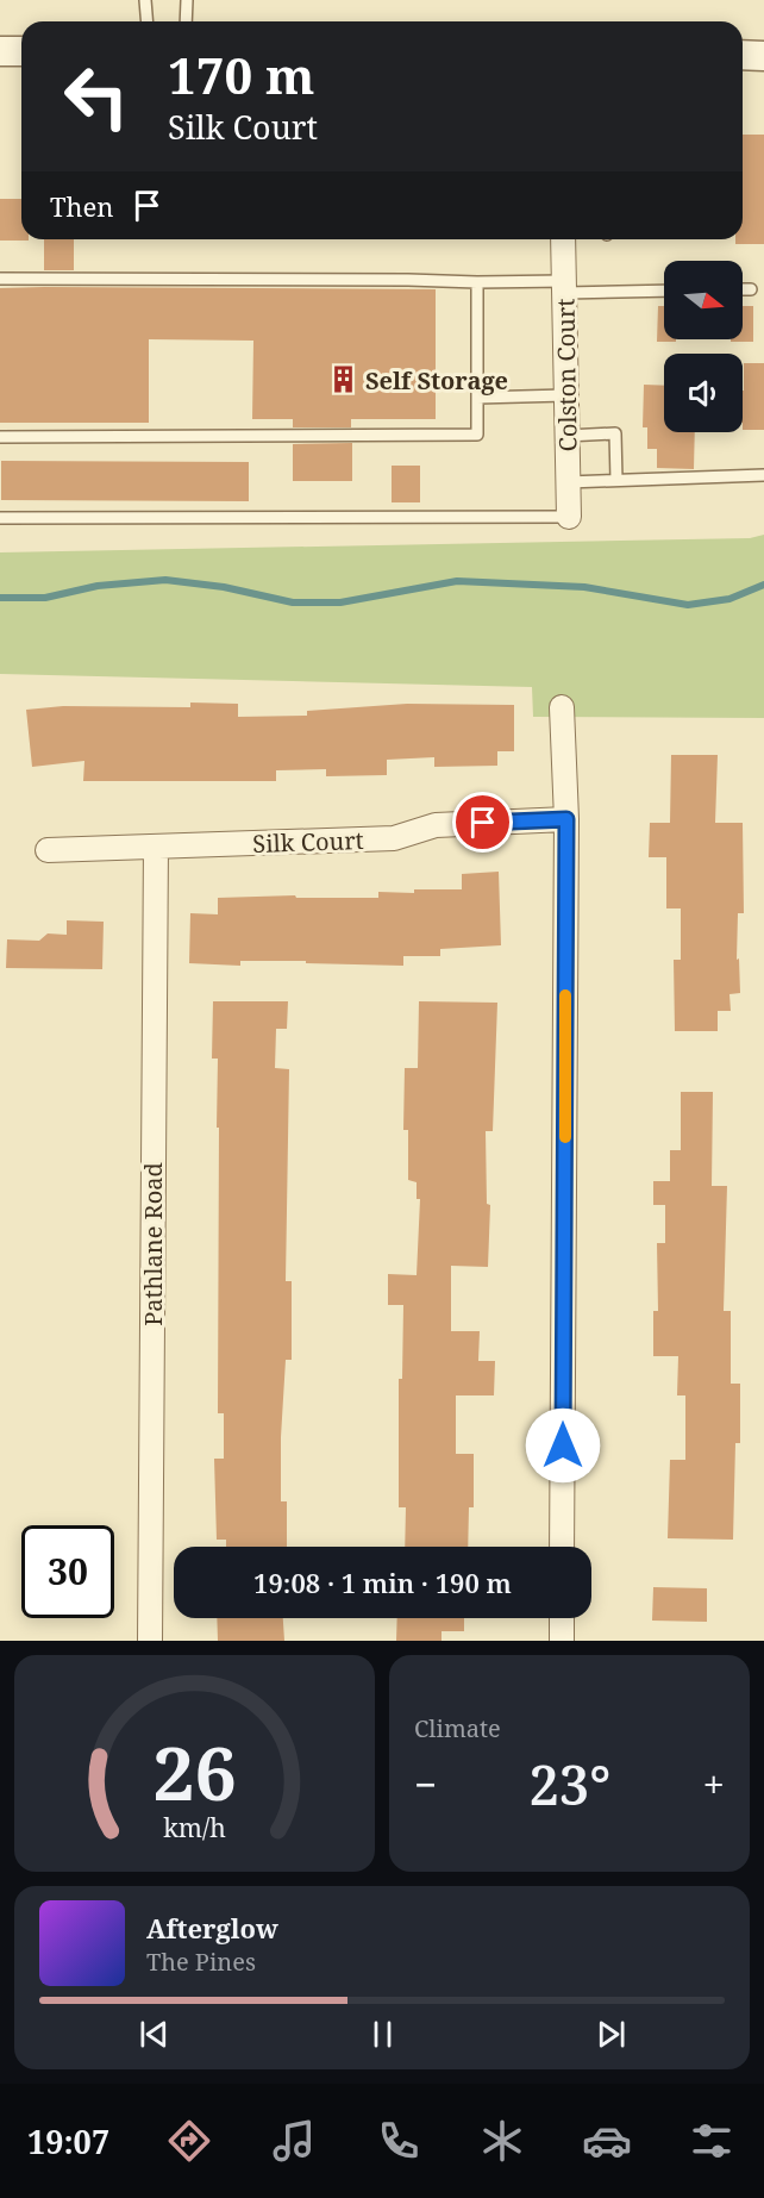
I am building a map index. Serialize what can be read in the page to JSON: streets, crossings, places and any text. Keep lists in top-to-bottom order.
{
  "streets": {
    "street": ["Colston Court", "Silk Court", "Pathlane Road"]
  },
  "crossings": [
    ["Silk Court", "Pathlane Road"]
  ],
  "places": {
    "building": ["Self Storage"]
  },
  "north": "right",
  "page": {
    "turn": ["170 m", "Silk Court"],
    "then": "Then",
    "limit": "30",
    "trip": "19:08 · 1 min · 190 m",
    "tile": "Climate",
    "heat": ["−", "23°", "+"],
    "song": ["Afterglow", "The Pines"],
    "tabs": "19:07",
    "gauge": ["26", "km/h"]
  }
}
